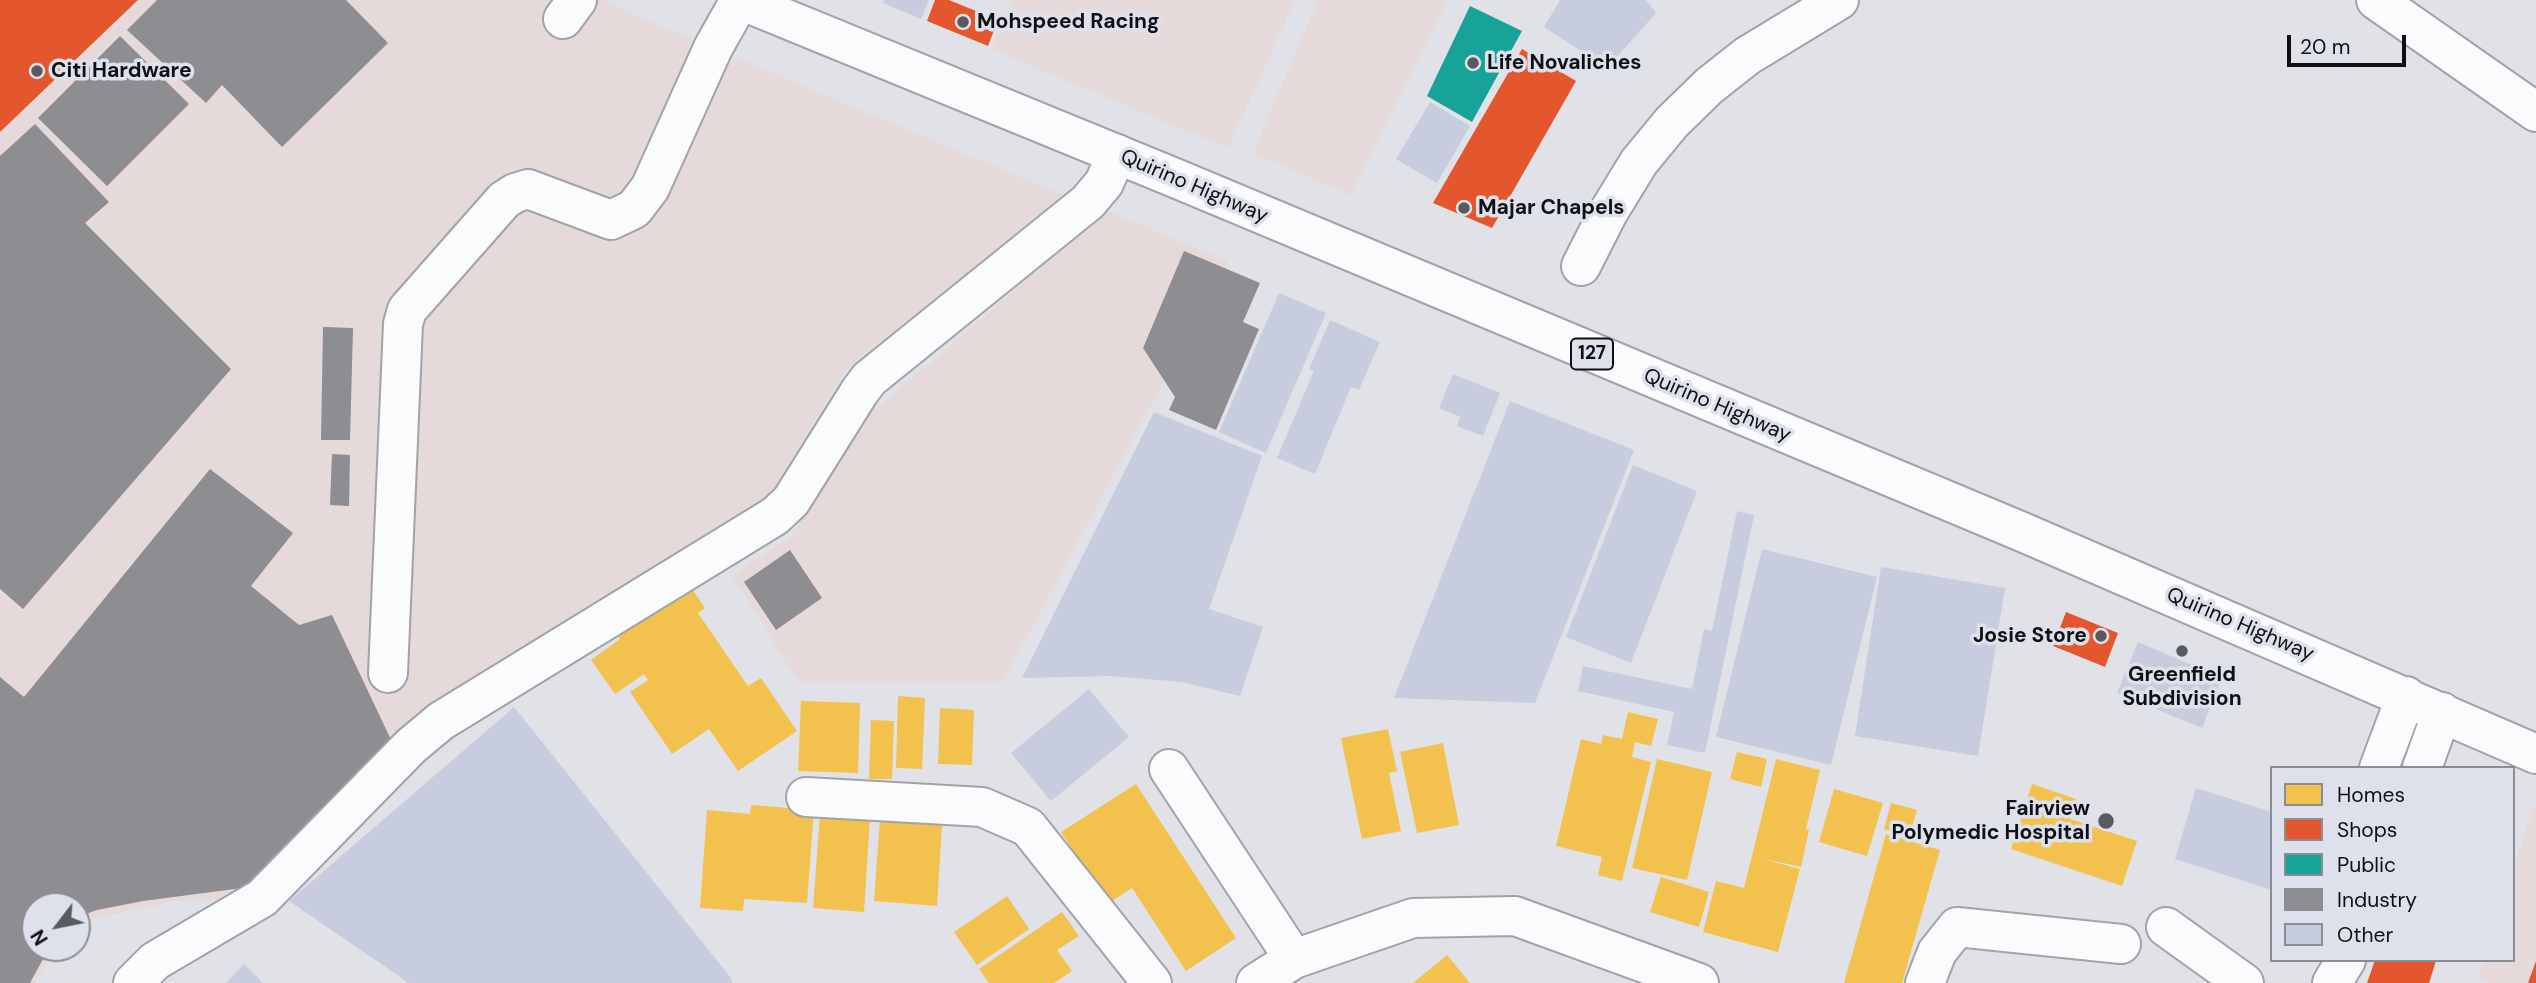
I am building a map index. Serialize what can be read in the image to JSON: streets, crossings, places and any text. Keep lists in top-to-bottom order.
{
  "streets": {
    "street": ["Quirino Highway", "127"]
  },
  "places": [
    "Mohspeed Racing",
    "Life Novaliches",
    "Citi Hardware",
    "Majar Chapels",
    "Josie Store",
    "Greenfield Subdivision",
    "Fairview Polymedic Hospital"
  ],
  "legend": [
    "Homes",
    "Shops",
    "Public",
    "Industry",
    "Other"
  ],
  "scale_bar": "20 m",
  "north": "bottom left"
}
